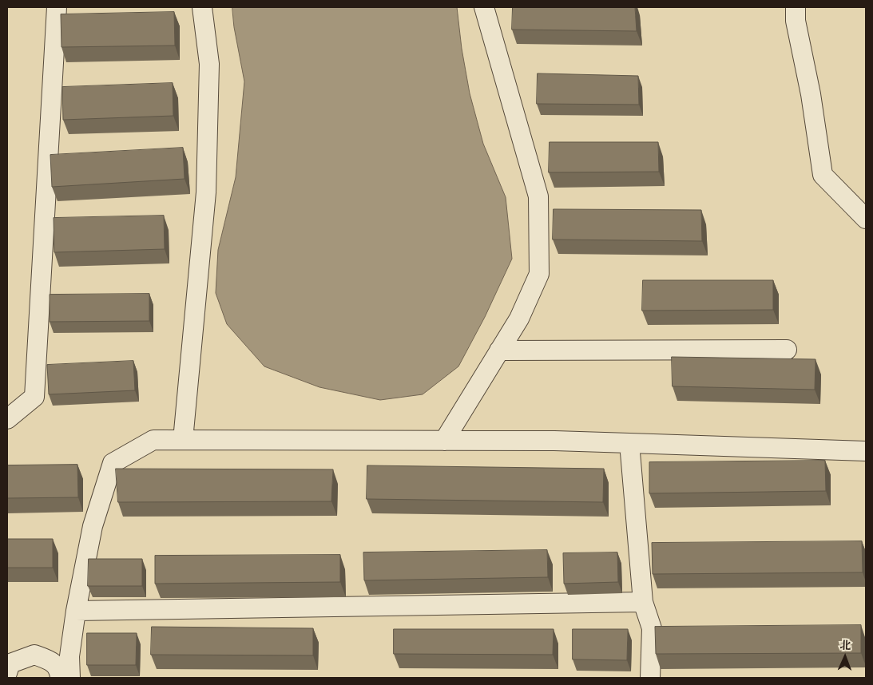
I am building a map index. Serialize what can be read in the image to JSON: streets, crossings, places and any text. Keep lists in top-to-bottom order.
{
  "north": "top"
}
